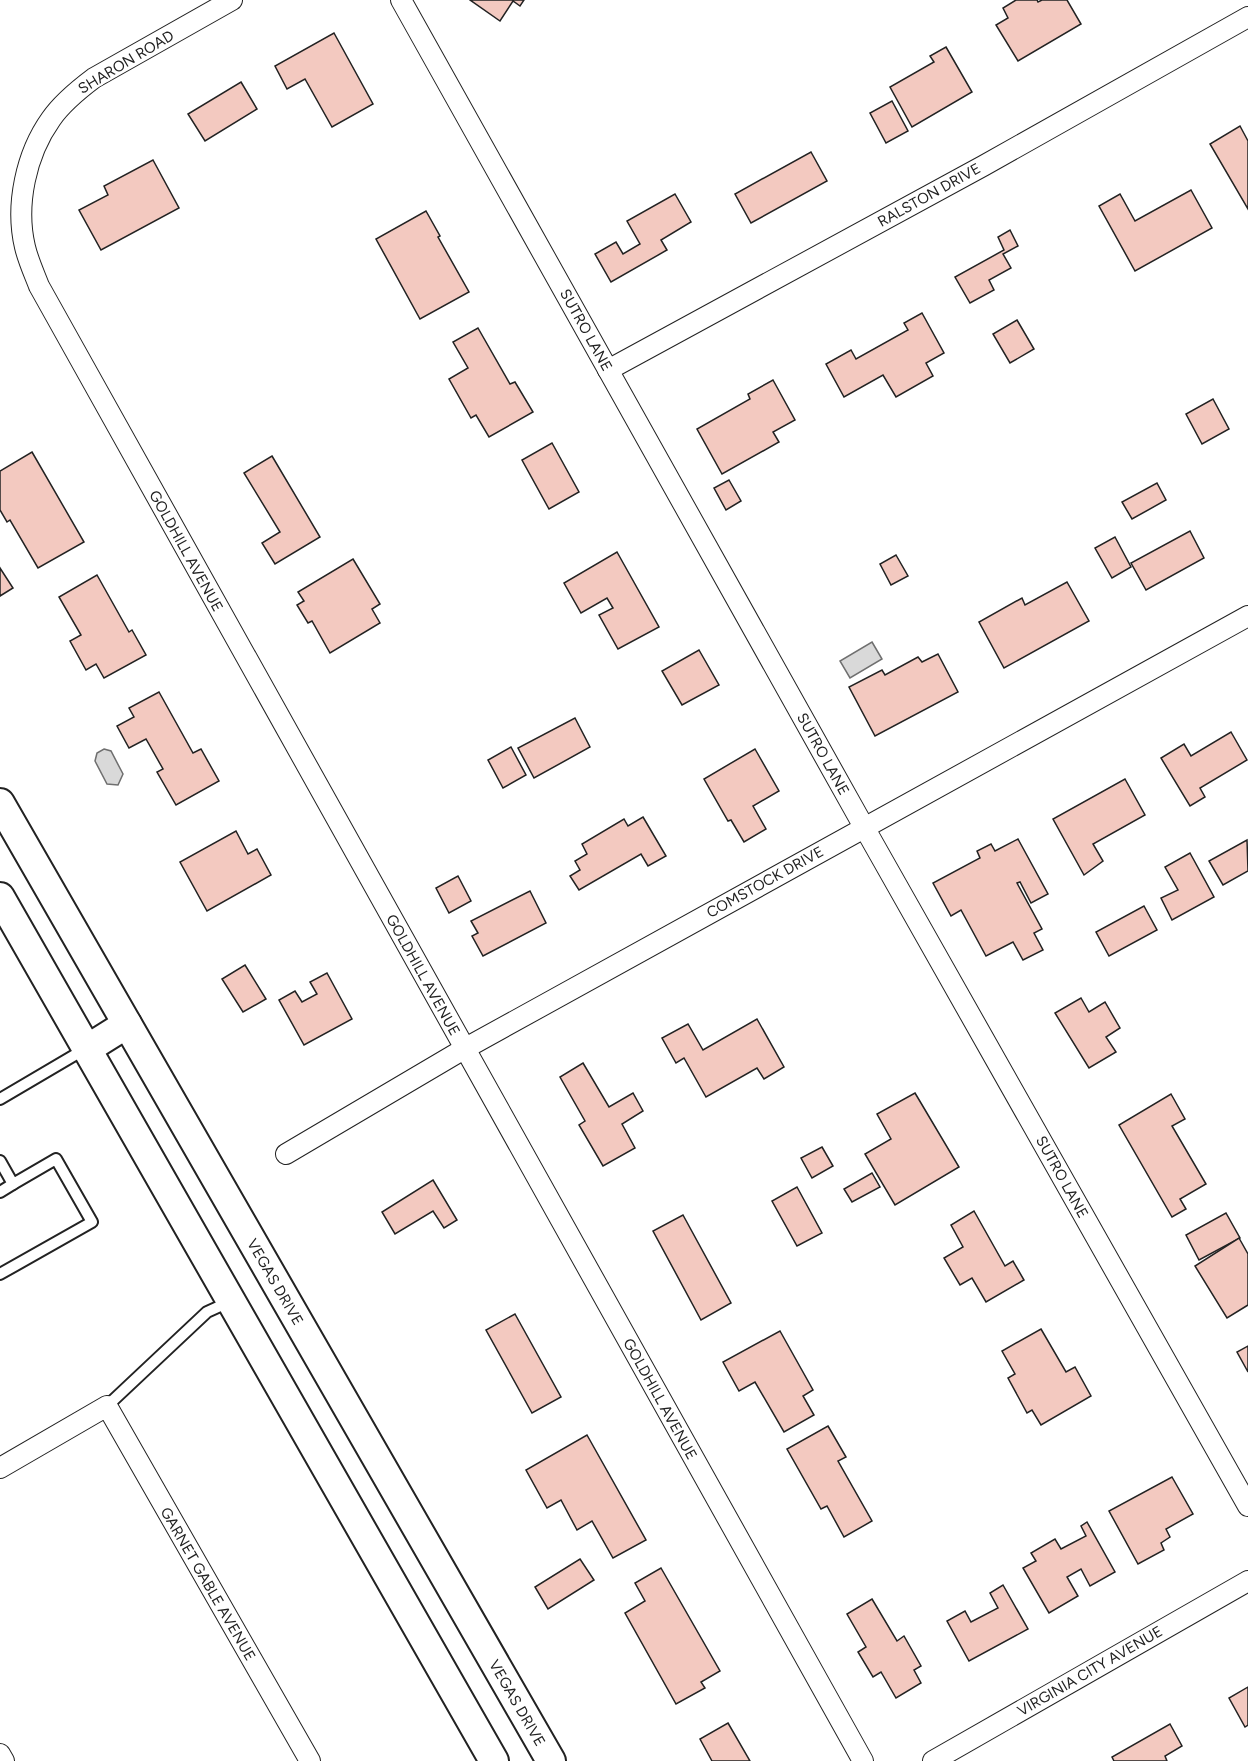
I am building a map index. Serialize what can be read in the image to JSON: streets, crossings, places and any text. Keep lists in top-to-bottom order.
{
  "streets": {
    "main road": ["VEGAS DRIVE"],
    "street": [
      "SHARON ROAD",
      "RALSTON DRIVE",
      "SUTRO LANE",
      "GOLDHILL AVENUE",
      "COMSTOCK DRIVE",
      "GARNET GABLE AVENUE",
      "VIRGINIA CITY AVENUE"
    ]
  },
  "crossings": [
    ["SHARON ROAD", "GOLDHILL AVENUE"],
    ["RALSTON DRIVE", "SUTRO LANE"],
    ["SUTRO LANE", "COMSTOCK DRIVE"],
    ["GOLDHILL AVENUE", "COMSTOCK DRIVE"]
  ]
}
